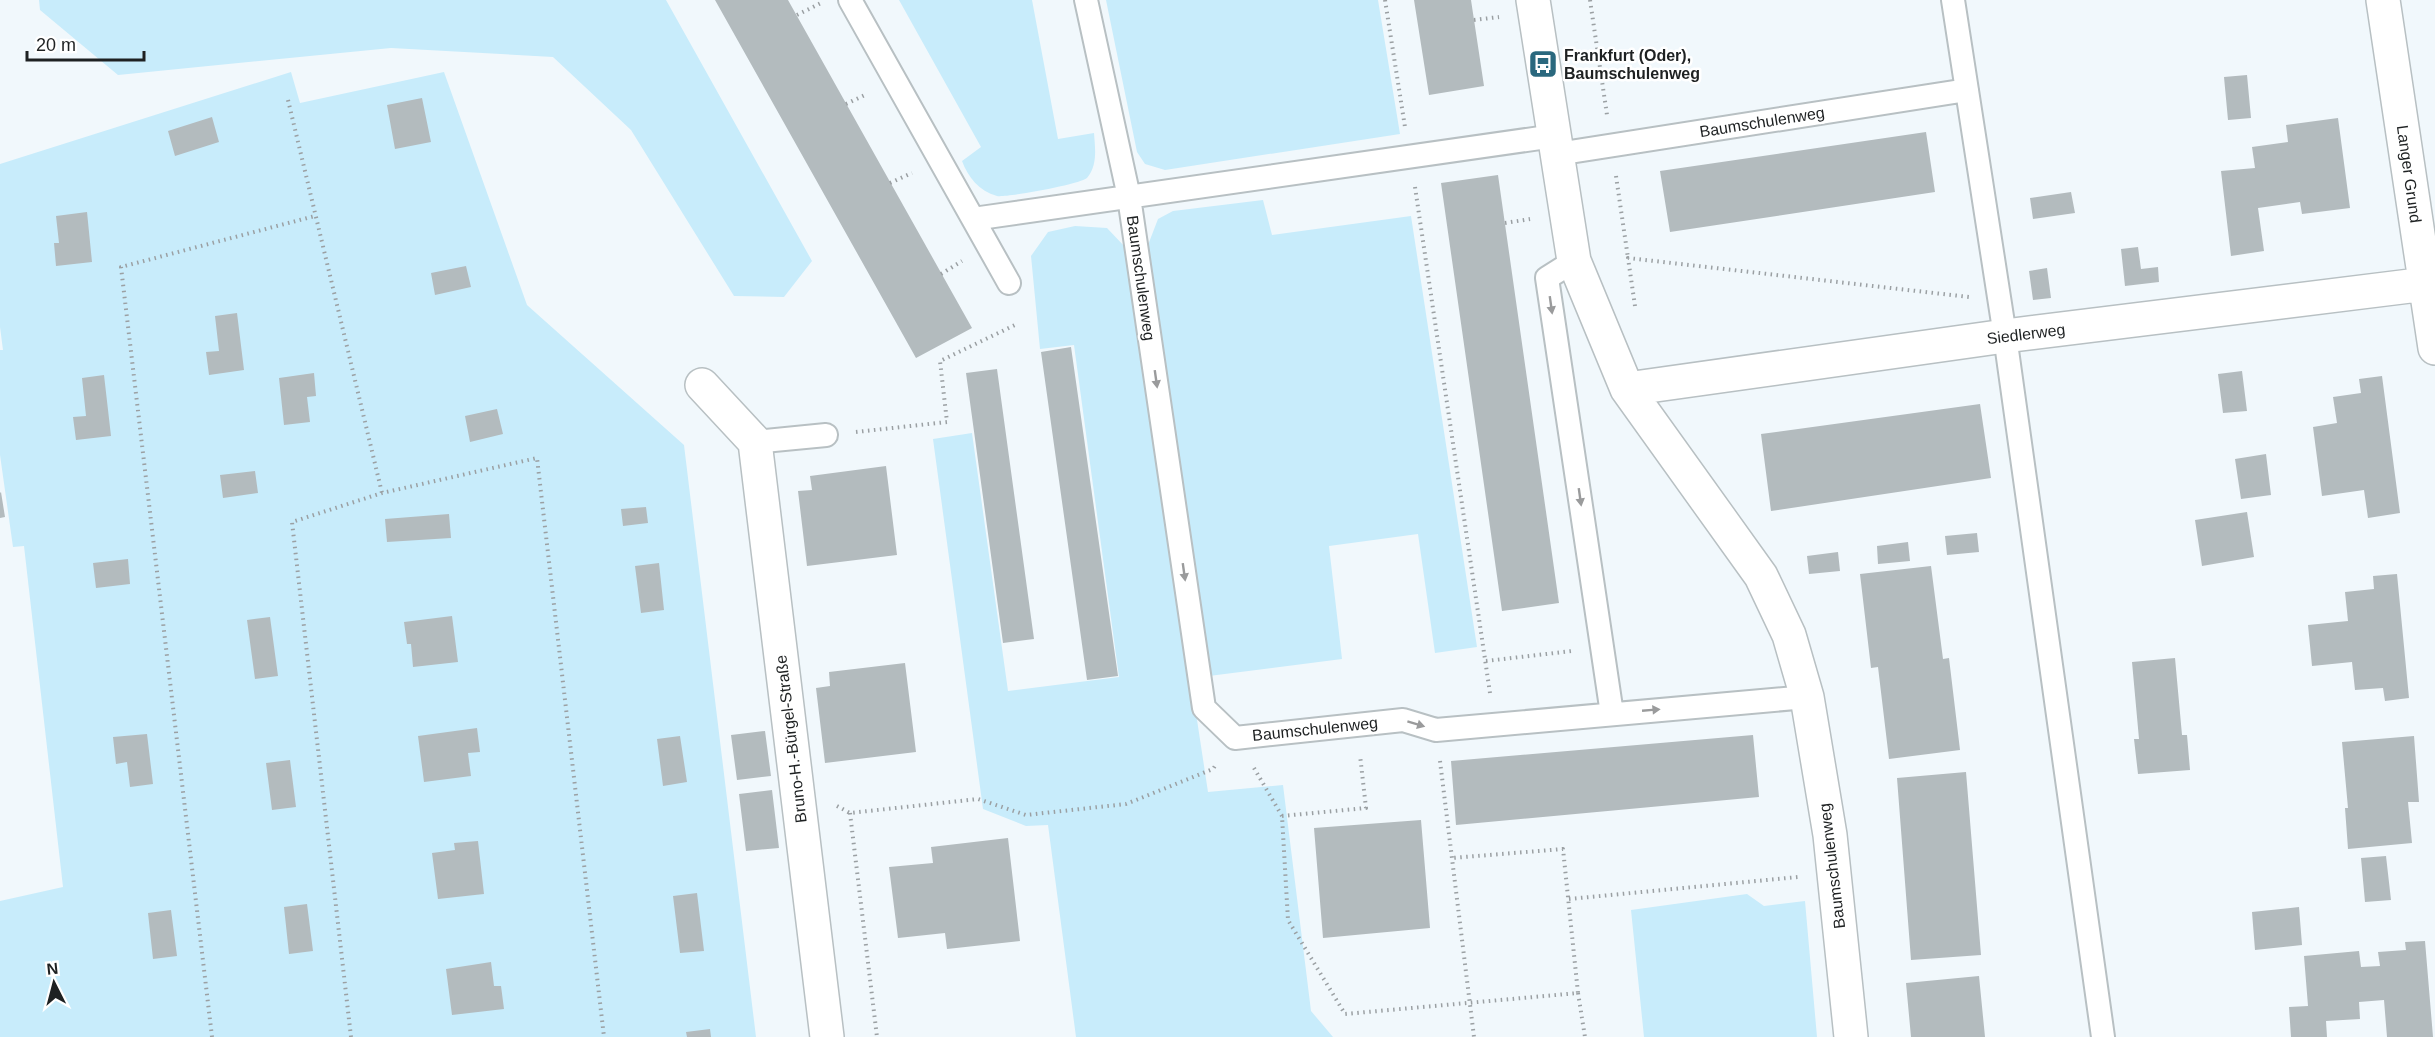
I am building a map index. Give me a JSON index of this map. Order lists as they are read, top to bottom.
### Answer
{
  "streets": {
    "street": [
      "Baumschulenweg",
      "Langer Grund",
      "Siedlerweg",
      "Bruno-H.-Bürgel-Straße"
    ]
  },
  "crossings": [
    ["Baumschulenweg", "Siedlerweg"],
    ["Langer Grund", "Siedlerweg"]
  ],
  "places": {
    "bus stop": ["Frankfurt (Oder), Baumschulenweg"]
  },
  "scale_bar": "20 m",
  "north": "top"
}
